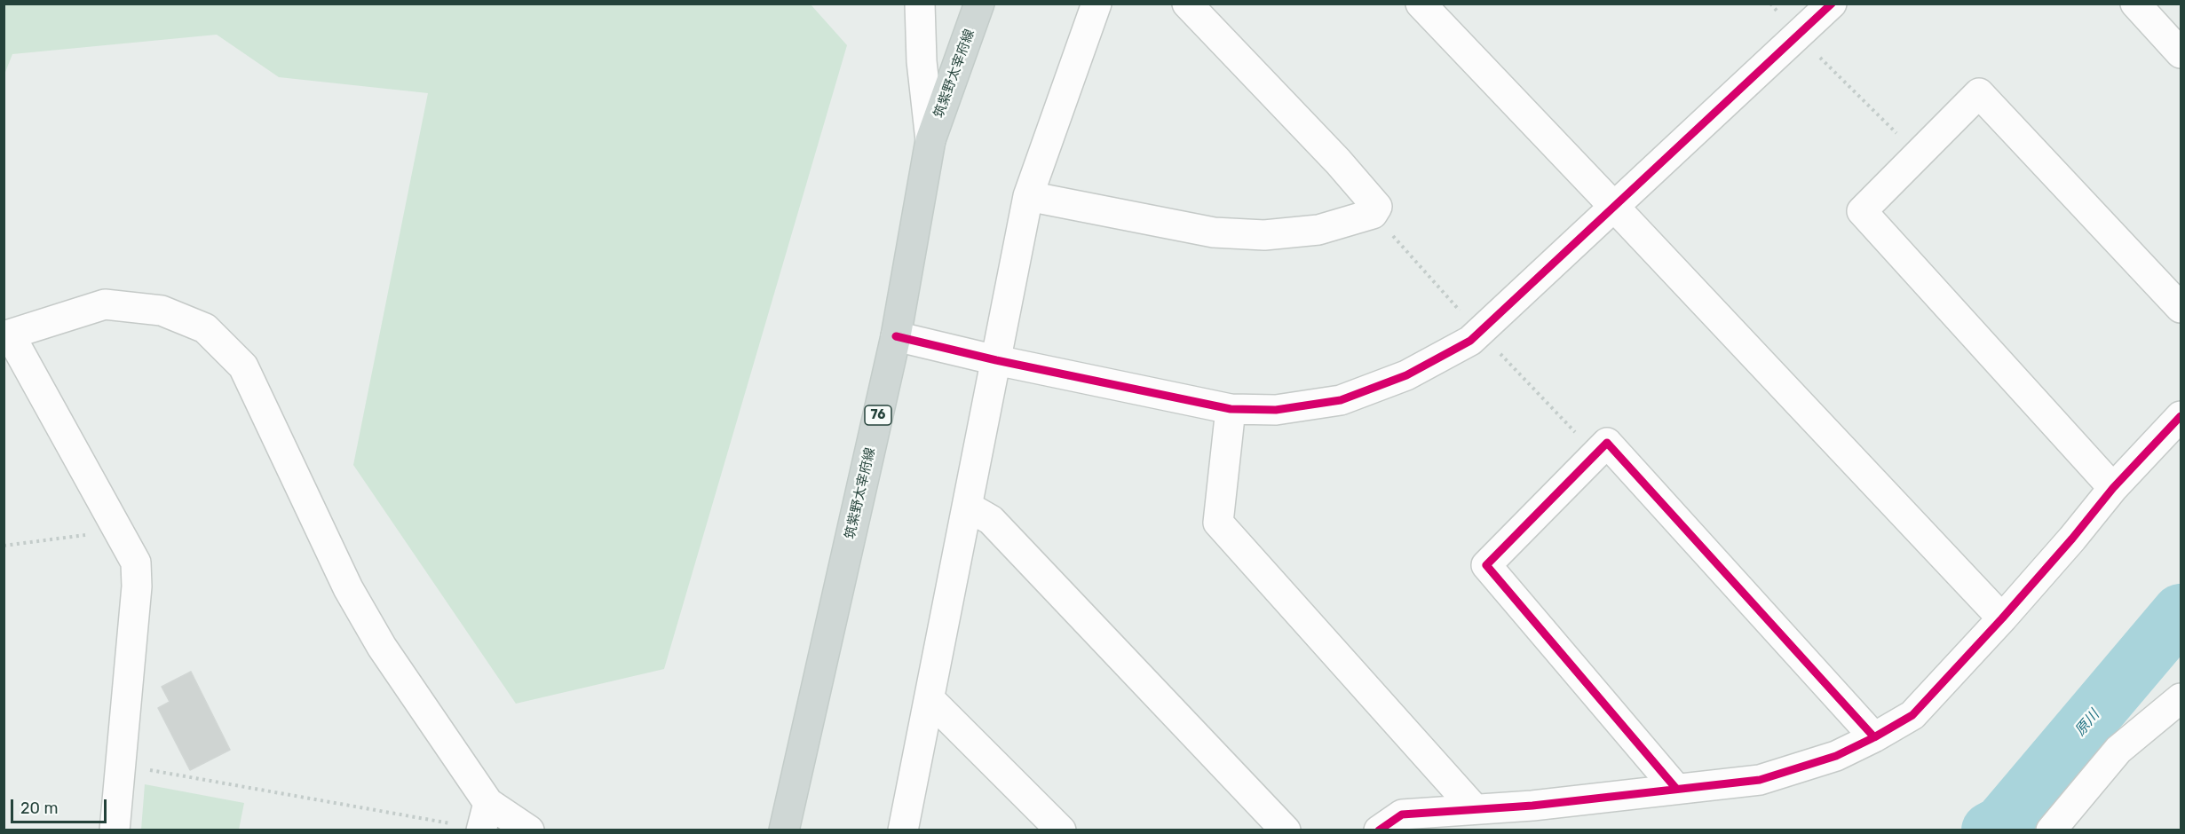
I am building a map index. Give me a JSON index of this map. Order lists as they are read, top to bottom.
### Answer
{
  "streets": {
    "main road": ["筑紫野太宰府線", "76"]
  },
  "water": ["原川"],
  "scale_bar": "20 m"
}
